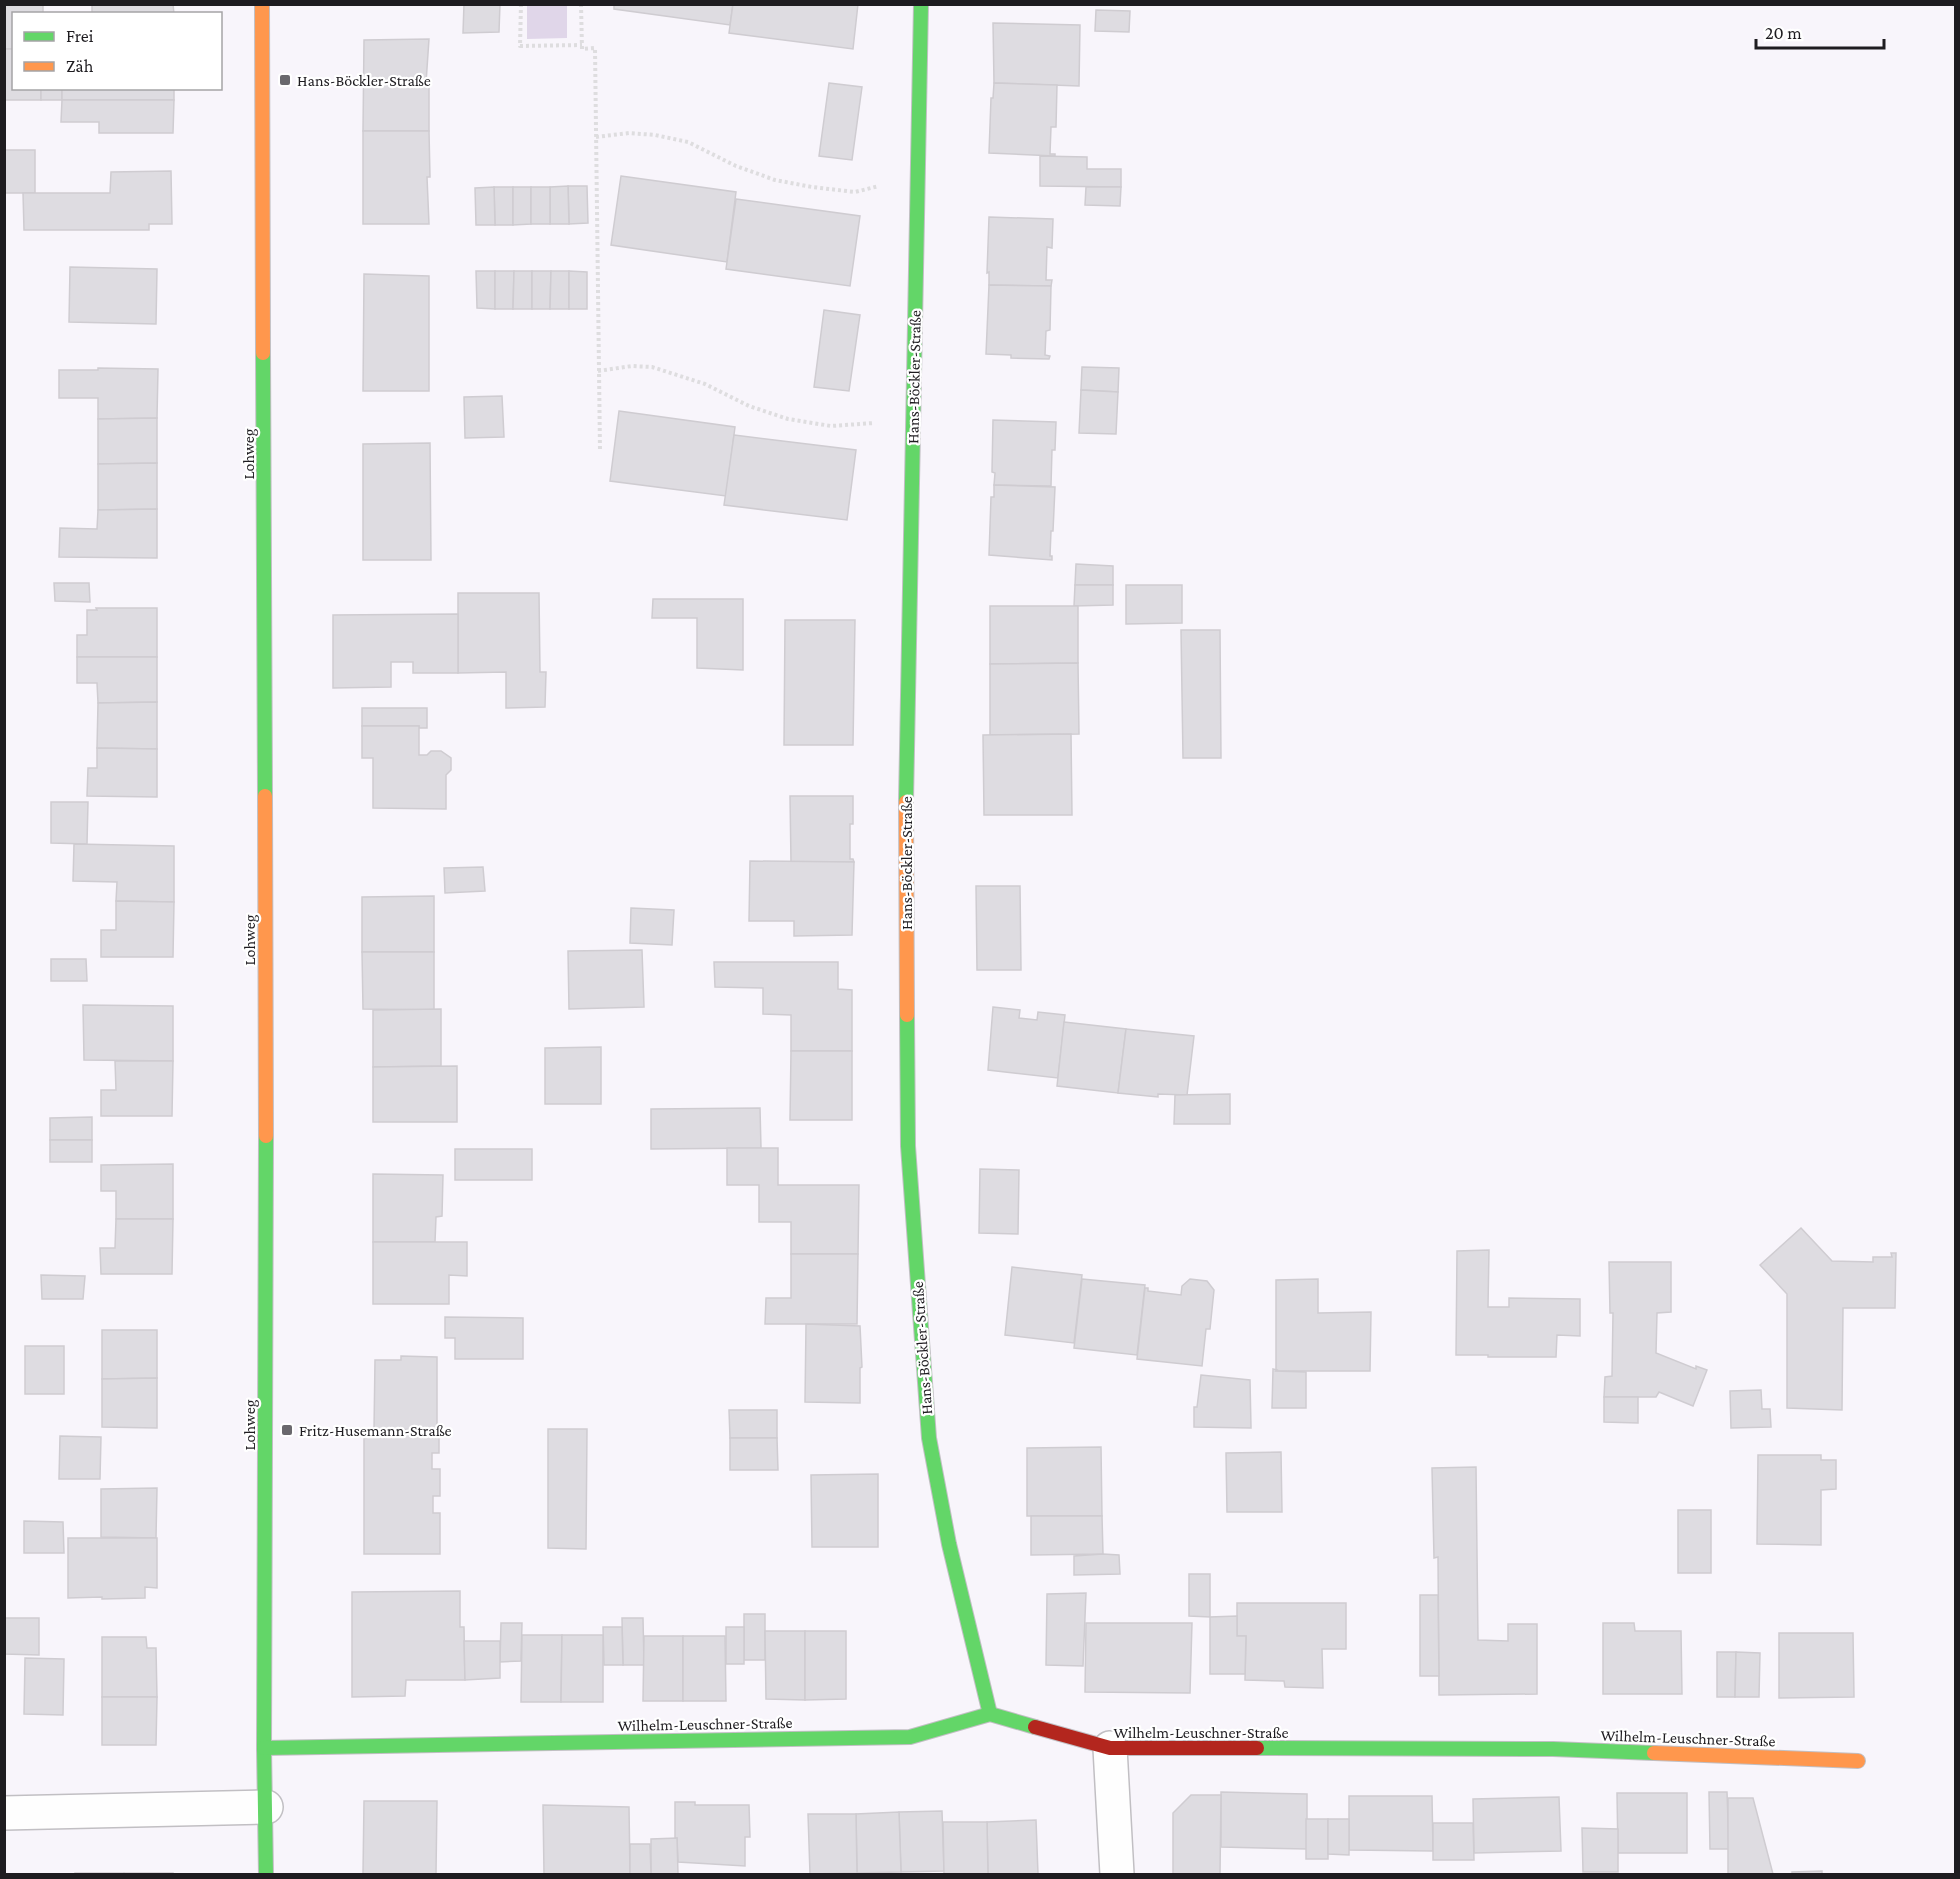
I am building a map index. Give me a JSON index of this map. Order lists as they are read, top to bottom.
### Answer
{
  "streets": {
    "street": ["Hans-Böckler-Straße", "Lohweg", "Wilhelm-Leuschner-Straße"]
  },
  "crossings": [
    ["Hans-Böckler-Straße", "Wilhelm-Leuschner-Straße"],
    ["Lohweg", "Wilhelm-Leuschner-Straße"]
  ],
  "places": {
    "transit": ["Hans-Böckler-Straße", "Fritz-Husemann-Straße"]
  },
  "legend": ["Frei", "Zäh"],
  "scale_bar": "20 m"
}
